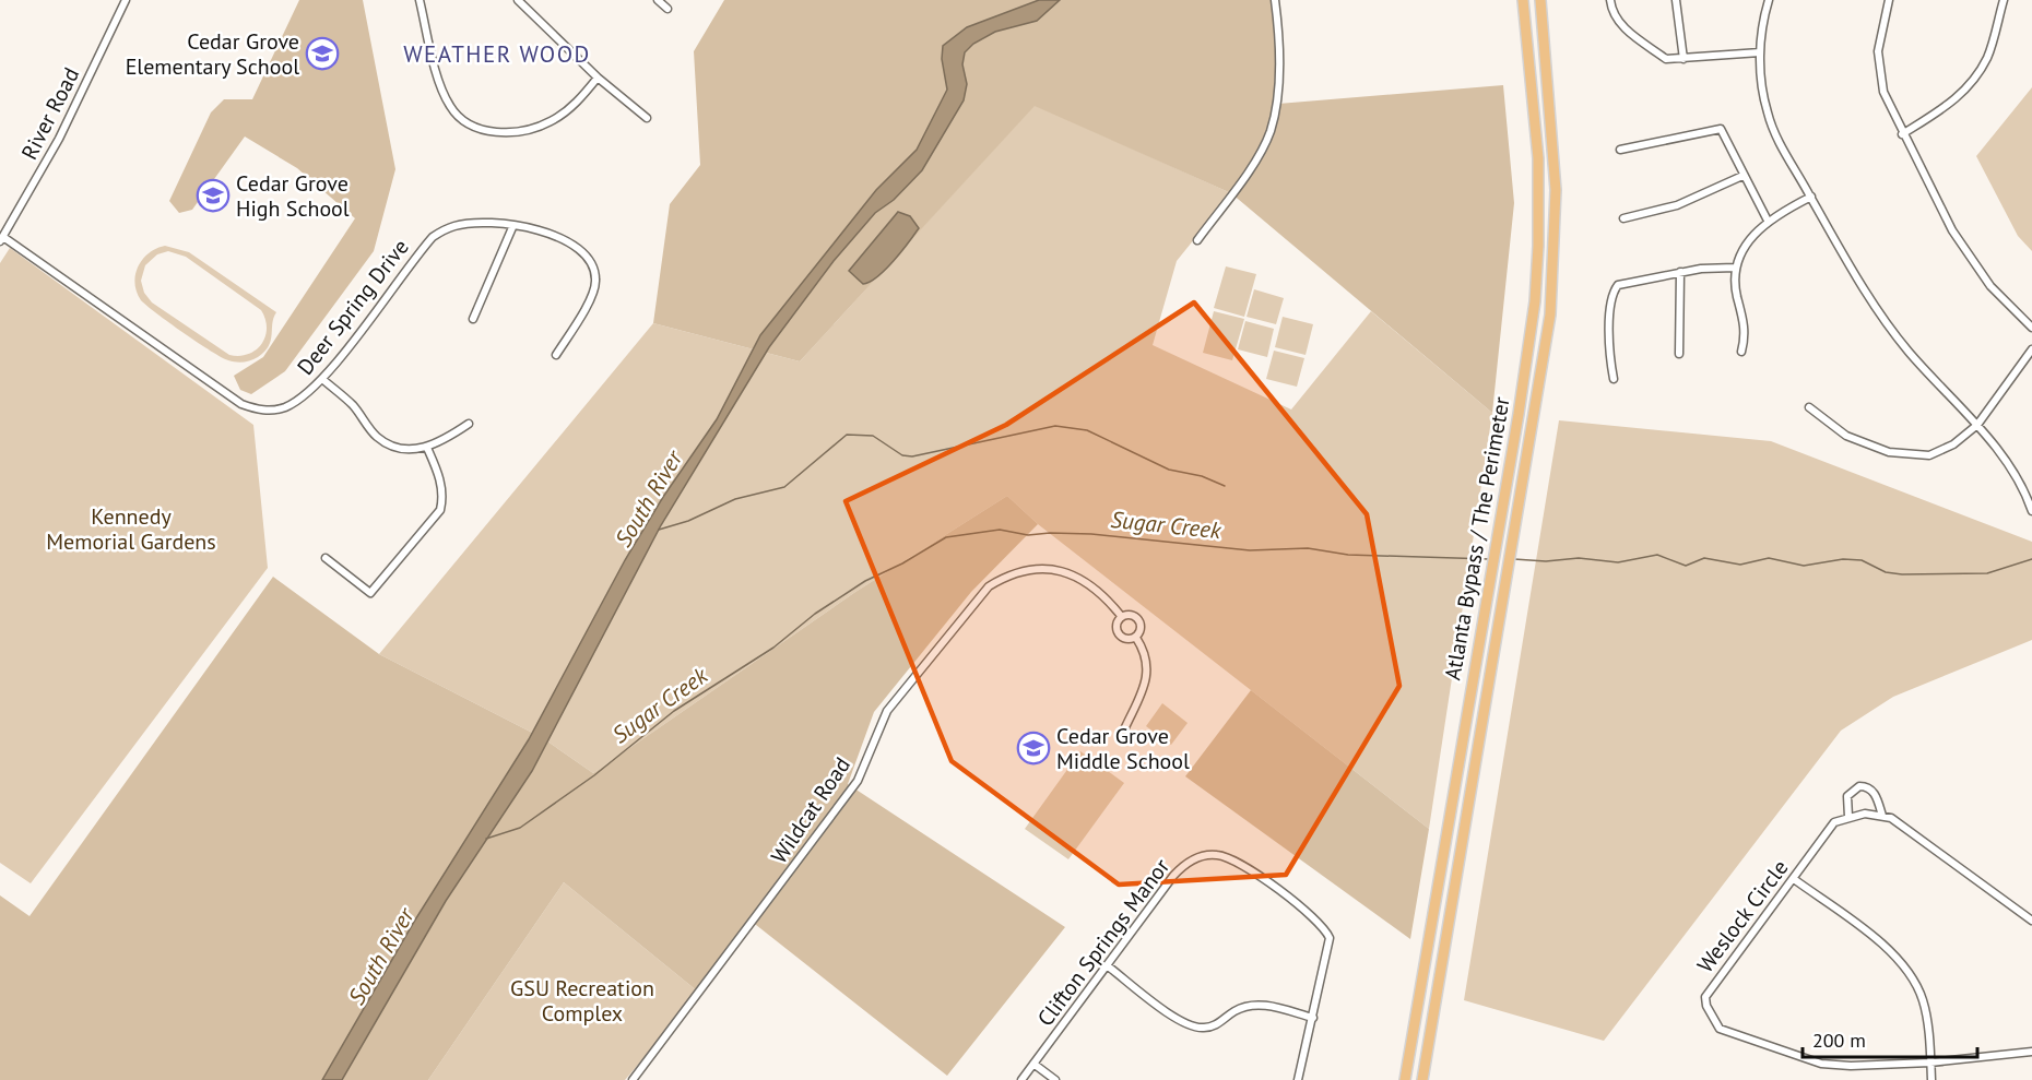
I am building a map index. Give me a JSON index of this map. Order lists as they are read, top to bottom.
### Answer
{
  "streets": {
    "highway": ["Atlanta Bypass / The Perimeter"],
    "street": [
      "River Road",
      "Deer Spring Drive",
      "Wildcat Road",
      "Weslock Circle",
      "Clifton Springs Manor"
    ]
  },
  "crossings": [
    ["River Road", "Deer Spring Drive"]
  ],
  "districts": ["WEATHER WOOD"],
  "water": ["South River", "Sugar Creek"],
  "parks": ["Kennedy Memorial Gardens", "GSU Recreation Complex"],
  "places": {
    "school or university": ["Cedar Grove Elementary School", "Cedar Grove High School", "Cedar Grove Middle School"]
  },
  "scale_bar": "200 m"
}
